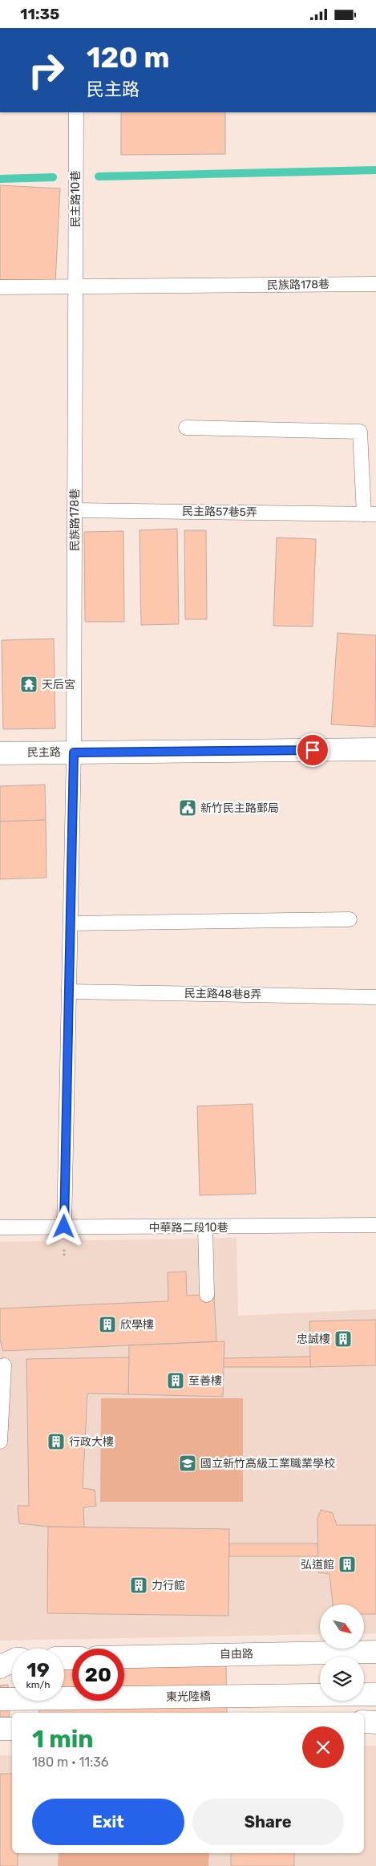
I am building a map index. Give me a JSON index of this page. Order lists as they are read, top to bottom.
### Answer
{
  "streets": {
    "street": ["民主路", "自由路", "東光陸橋"],
    "lane": [
      "民主路10巷",
      "民族路178巷",
      "民主路57巷5弄",
      "民主路48巷8弄",
      "中華路二段10巷"
    ]
  },
  "crossings": [
    ["民主路10巷", "民族路178巷"],
    ["民族路178巷", "民主路57巷5弄"],
    ["民族路178巷", "民主路"],
    ["民族路178巷", "民主路48巷8弄"],
    ["民族路178巷", "中華路二段10巷"]
  ],
  "places": {
    "temple": ["天后宮"],
    "public building": ["新竹民主路郵局"],
    "building": [
      "欣學樓",
      "忠誠樓",
      "至善樓",
      "行政大樓",
      "弘道館",
      "力行館"
    ],
    "school or university": ["國立新竹高級工業職業學校"]
  },
  "north": "bottom right",
  "page": {
    "status": "11:35",
    "turn": ["120 m", "民主路"],
    "speed": "19 km/h",
    "limit": "20",
    "heading": ["1 min", "180 m · 11:36"],
    "buttons": ["Exit", "Share"]
  }
}
